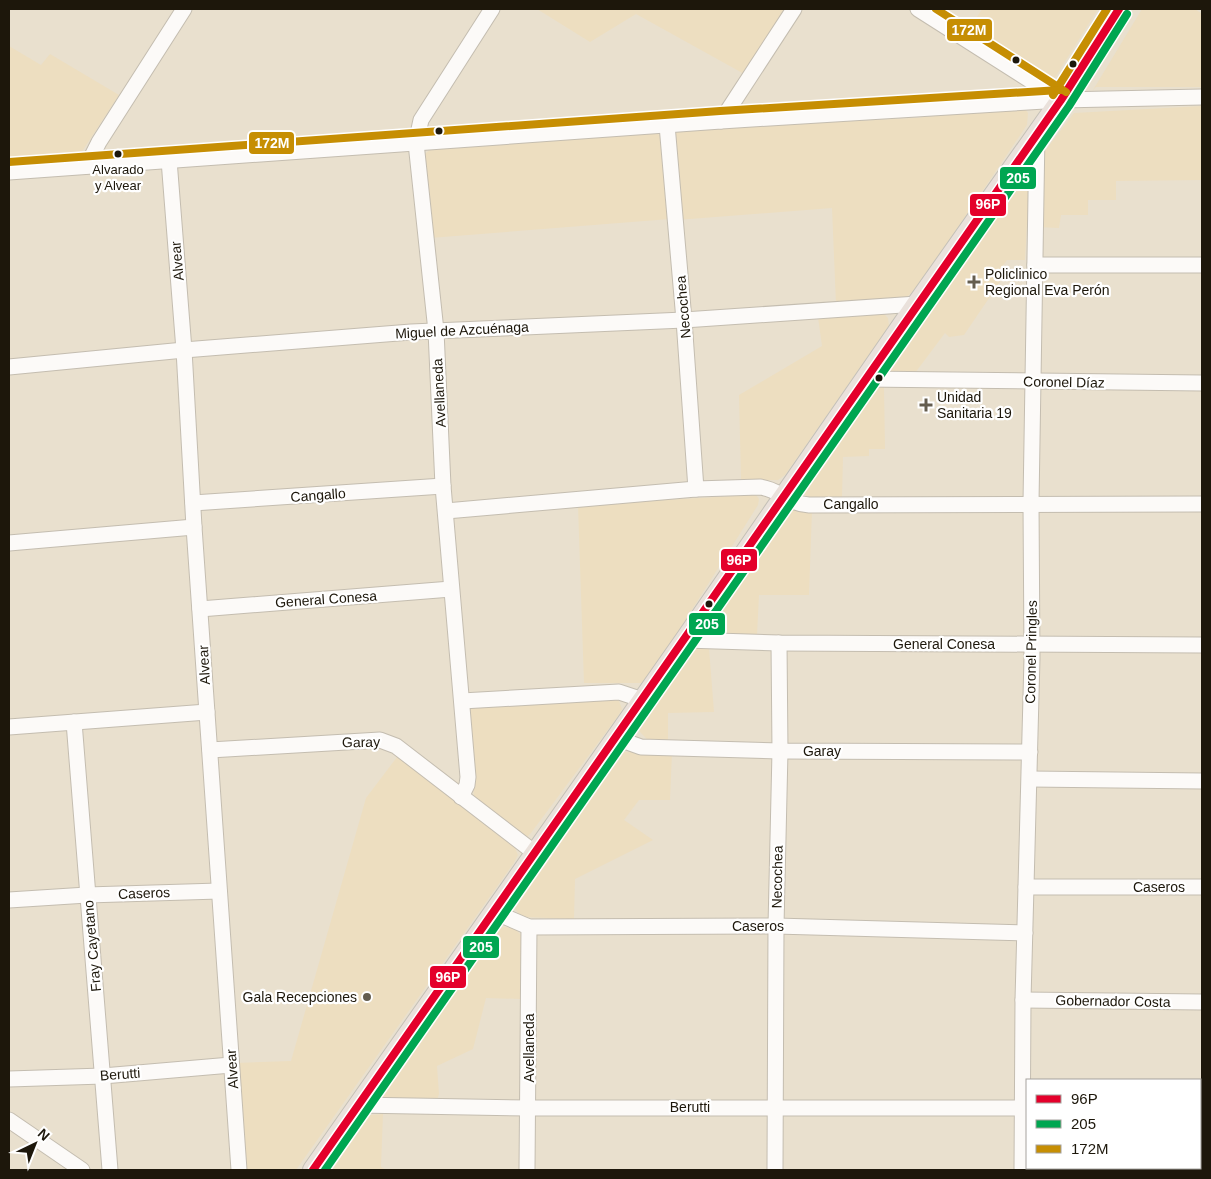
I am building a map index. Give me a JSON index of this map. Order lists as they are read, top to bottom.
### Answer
{
  "streets": {
    "street": [
      "Alvear",
      "Necochea",
      "Miguel de Azcuénaga",
      "Coronel Díaz",
      "Avellaneda",
      "Cangallo",
      "General Conesa",
      "Coronel Pringles",
      "Garay",
      "Caseros",
      "Fray Cayetano",
      "Gobernador Costa",
      "Berutti"
    ]
  },
  "crossings": [
    ["Alvear", "Miguel de Azcuénaga"],
    ["Alvear", "Cangallo"],
    ["Alvear", "General Conesa"],
    ["Alvear", "Garay"],
    ["Alvear", "Caseros"],
    ["Alvear", "Berutti"],
    ["Necochea", "Miguel de Azcuénaga"],
    ["Necochea", "Cangallo"],
    ["Necochea", "General Conesa"],
    ["Necochea", "Garay"],
    ["Necochea", "Caseros"],
    ["Necochea", "Berutti"],
    ["Miguel de Azcuénaga", "Avellaneda"],
    ["Coronel Díaz", "Coronel Pringles"],
    ["Avellaneda", "Cangallo"],
    ["Avellaneda", "General Conesa"],
    ["Avellaneda", "Garay"],
    ["Avellaneda", "Caseros"],
    ["Avellaneda", "Berutti"],
    ["Cangallo", "Coronel Pringles"],
    ["General Conesa", "Coronel Pringles"],
    ["Coronel Pringles", "Garay"],
    ["Coronel Pringles", "Caseros"],
    ["Coronel Pringles", "Gobernador Costa"],
    ["Coronel Pringles", "Berutti"],
    ["Caseros", "Fray Cayetano"],
    ["Fray Cayetano", "Berutti"]
  ],
  "places": {
    "other": ["Alvarado y Alvear", "Gala Recepciones"],
    "health": ["Policlinico Regional Eva Perón", "Unidad Sanitaria 19"]
  },
  "lines": ["transit line 96P", "transit line 172M", "transit line 205"],
  "legend": ["96P", "205", "172M"],
  "north": "top right"
}
